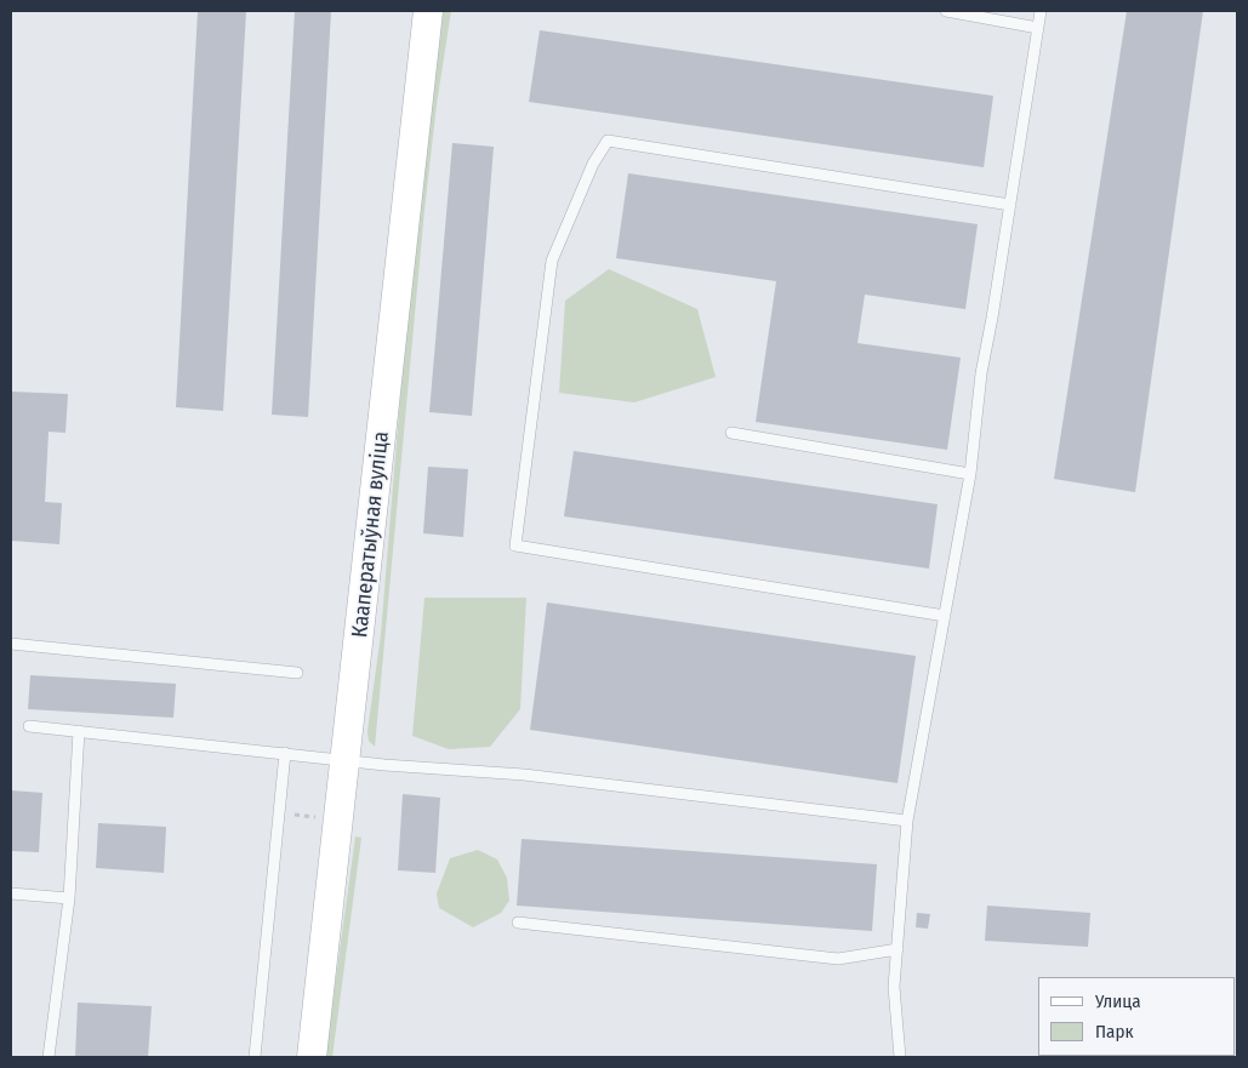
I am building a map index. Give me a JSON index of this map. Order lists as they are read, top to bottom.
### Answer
{
  "streets": {
    "main road": ["Кааператыўная вуліца"]
  },
  "legend": ["Улица", "Парк"]
}
